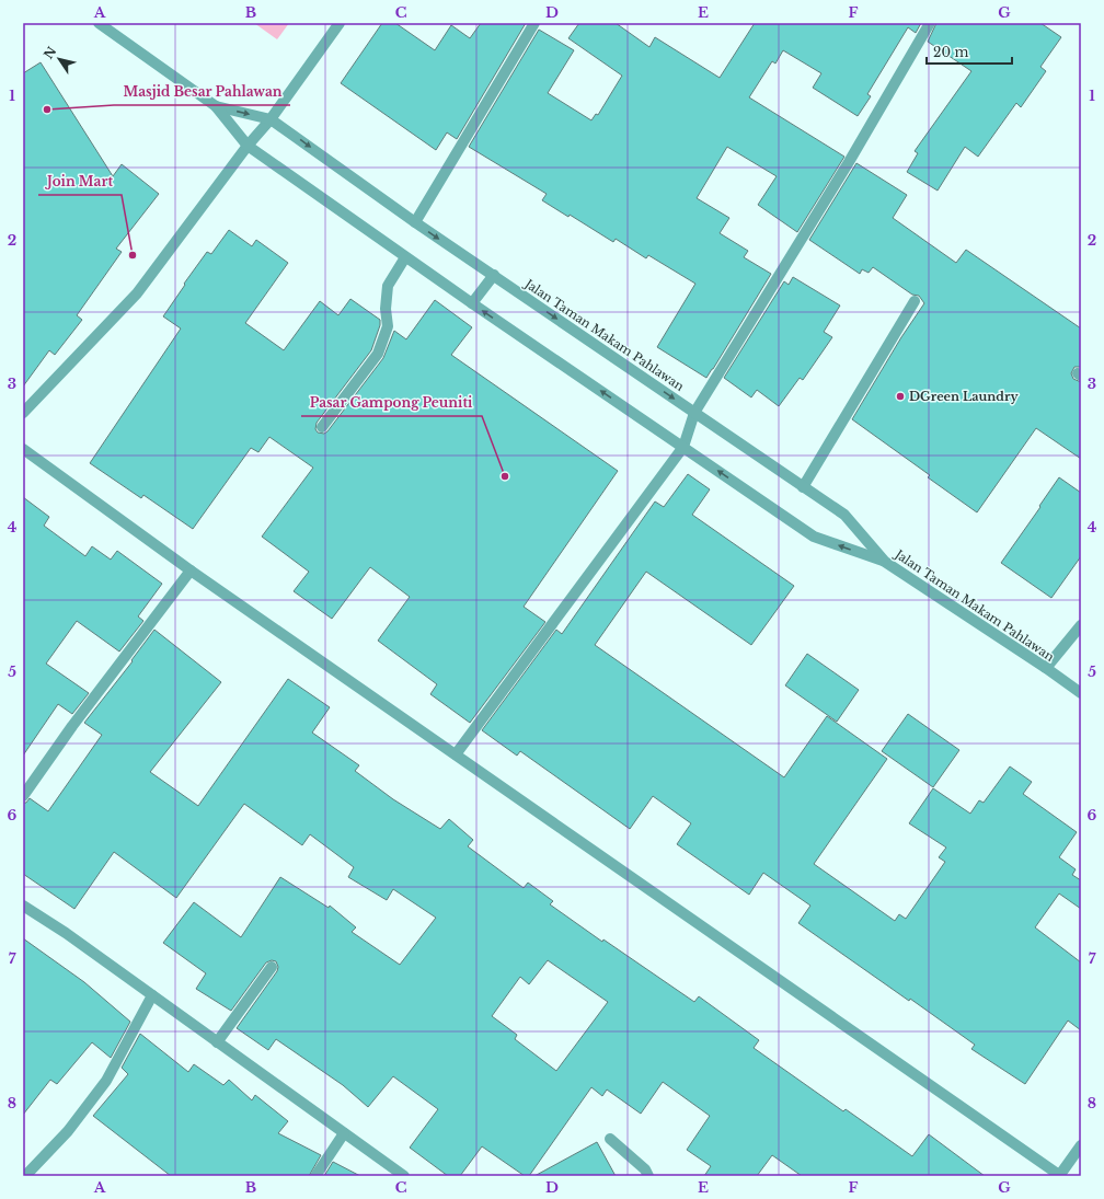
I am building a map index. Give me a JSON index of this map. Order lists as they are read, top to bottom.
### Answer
{
  "streets": {
    "street": ["Jalan Taman Makam Pahlawan"]
  },
  "places": [
    "Masjid Besar Pahlawan",
    "Join Mart",
    "DGreen Laundry",
    "Pasar Gampong Peuniti"
  ],
  "scale_bar": "20 m",
  "north": "top left",
  "grid": {
    "columns": [
      "A",
      "B",
      "C",
      "D",
      "E",
      "F",
      "G"
    ],
    "rows": [
      "1",
      "2",
      "3",
      "4",
      "5",
      "6",
      "7",
      "8"
    ]
  }
}
